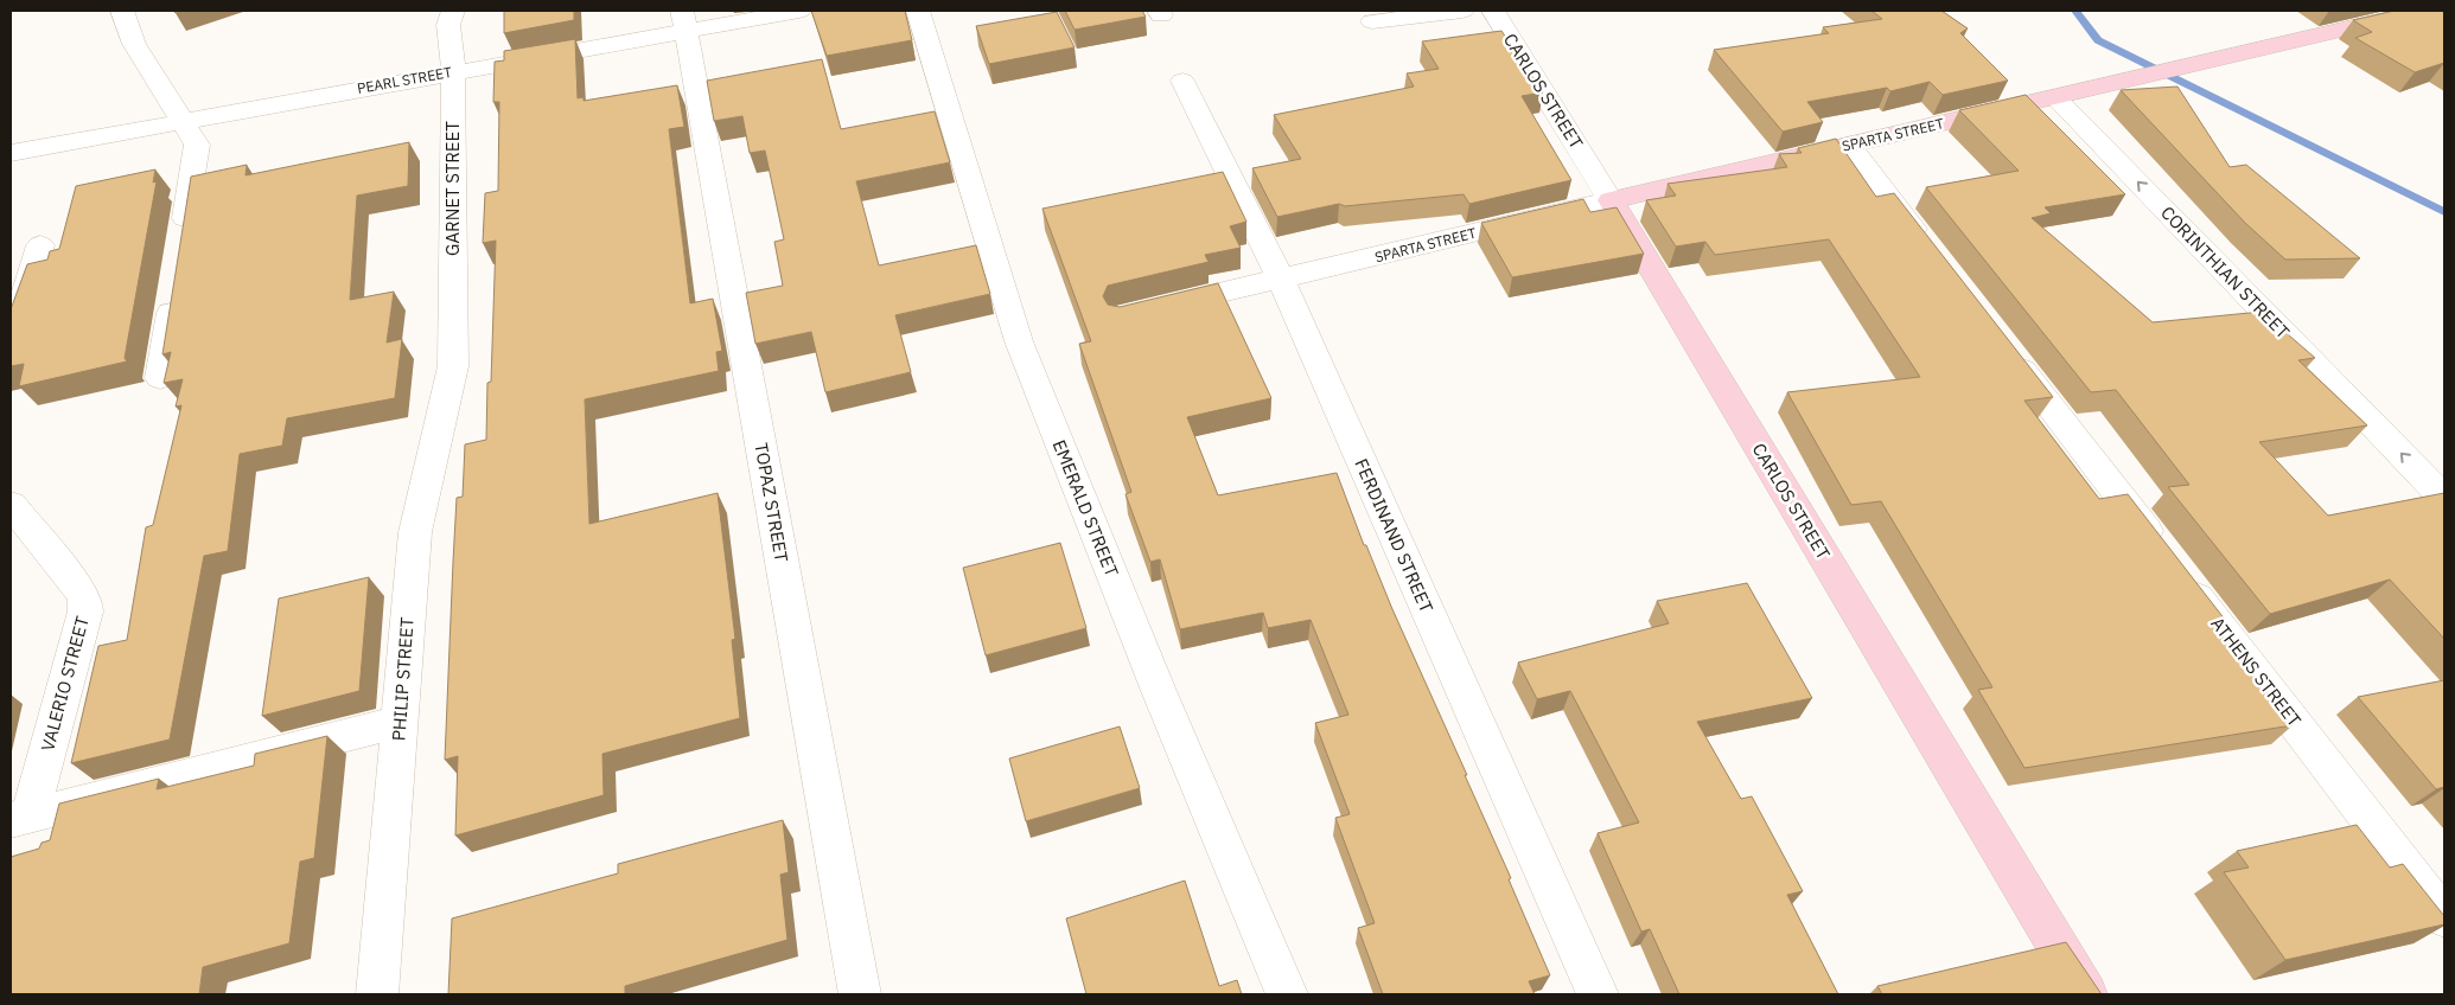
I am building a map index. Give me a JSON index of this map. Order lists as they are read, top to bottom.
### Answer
{
  "streets": {
    "street": [
      "PEARL STREET",
      "CARLOS STREET",
      "SPARTA STREET",
      "GARNET STREET",
      "CORINTHIAN STREET",
      "TOPAZ STREET",
      "EMERALD STREET",
      "FERDINAND STREET",
      "ATHENS STREET",
      "PHILIP STREET",
      "VALERIO STREET"
    ]
  },
  "crossings": [
    ["PEARL STREET", "GARNET STREET"],
    ["PEARL STREET", "TOPAZ STREET"],
    ["CARLOS STREET", "SPARTA STREET"],
    ["SPARTA STREET", "CORINTHIAN STREET"],
    ["SPARTA STREET", "FERDINAND STREET"],
    ["GARNET STREET", "PHILIP STREET"]
  ],
  "one_way": ["CORINTHIAN STREET"]
}
